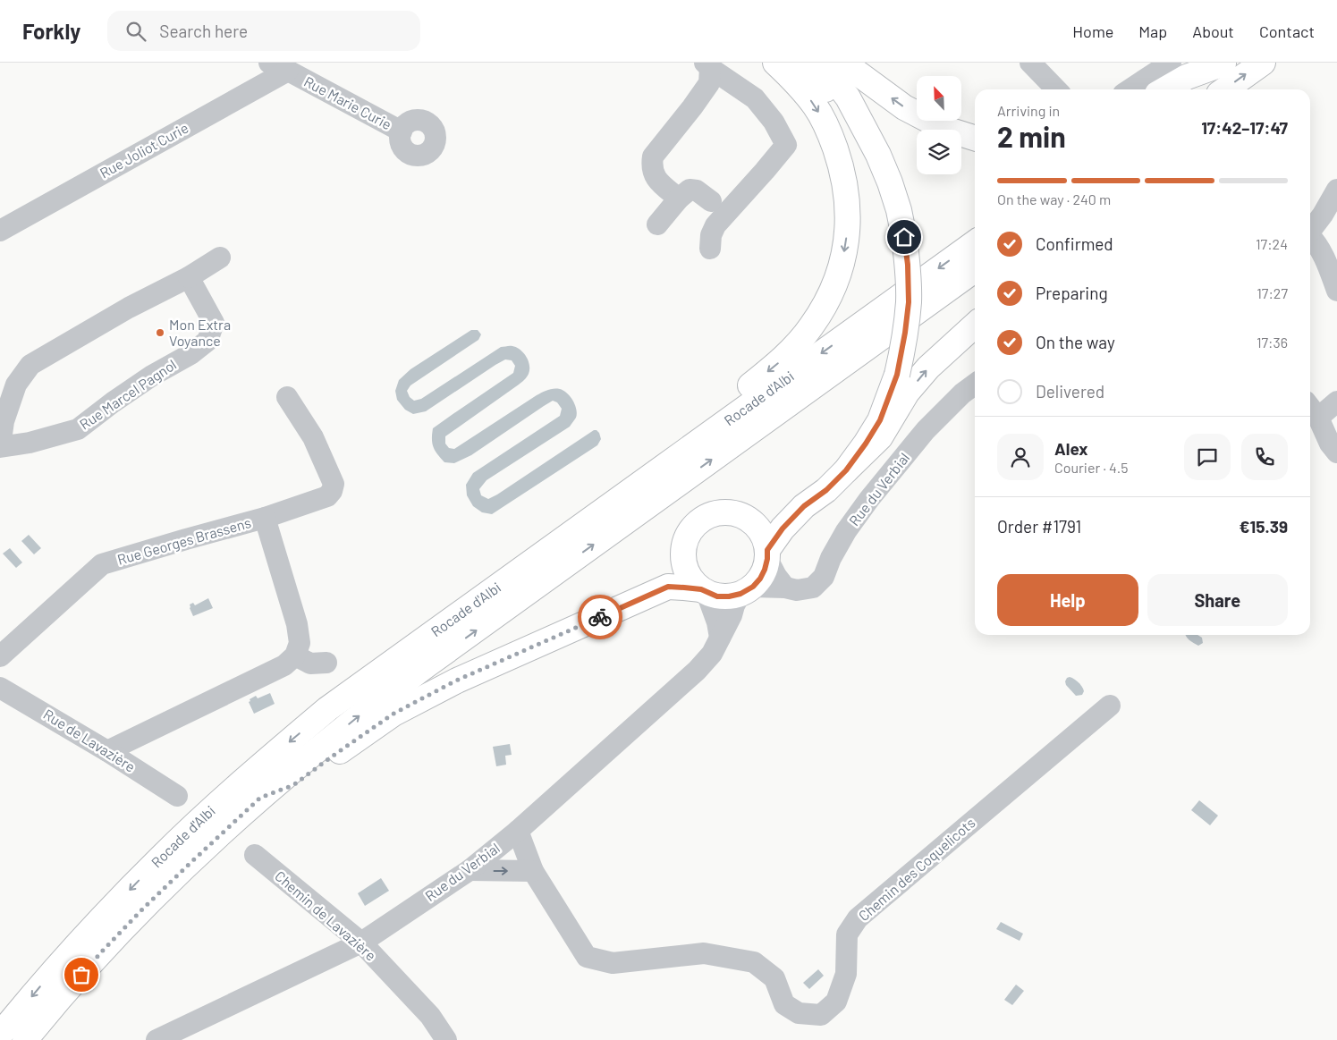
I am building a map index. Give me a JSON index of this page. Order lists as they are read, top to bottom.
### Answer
{
  "streets": {
    "main road": ["Rocade d'Albi"],
    "street": [
      "Rue Marie Curie",
      "Rue Joliot Curie",
      "Rue Marcel Pagnol",
      "Rue du Verbial",
      "Rue Georges Brassens",
      "Rue de Lavazière",
      "Chemin des Coquelicots",
      "Chemin de Lavazière"
    ]
  },
  "crossings": [
    ["Rue Marie Curie", "Rue Joliot Curie"],
    ["Rue du Verbial", "Chemin des Coquelicots"],
    ["Rue du Verbial", "Chemin de Lavazière"]
  ],
  "places": ["Mon Extra Voyance"],
  "north": "top left",
  "page": {
    "header": "Forkly",
    "search": "Search here",
    "nav": [
      "Home",
      "Map",
      "About",
      "Contact"
    ],
    "heading": ["2 min", "Arriving in", "17:42–17:47"],
    "panel": [
      "Alex",
      "Courier · 4.5",
      "Order #1791",
      "€15.39"
    ],
    "bar": "On the way · 240 m",
    "list": [
      ["Confirmed", "17:24"],
      ["Preparing", "17:27"],
      ["On the way", "17:36"],
      "Delivered"
    ],
    "buttons": ["Help", "Share"]
  }
}
